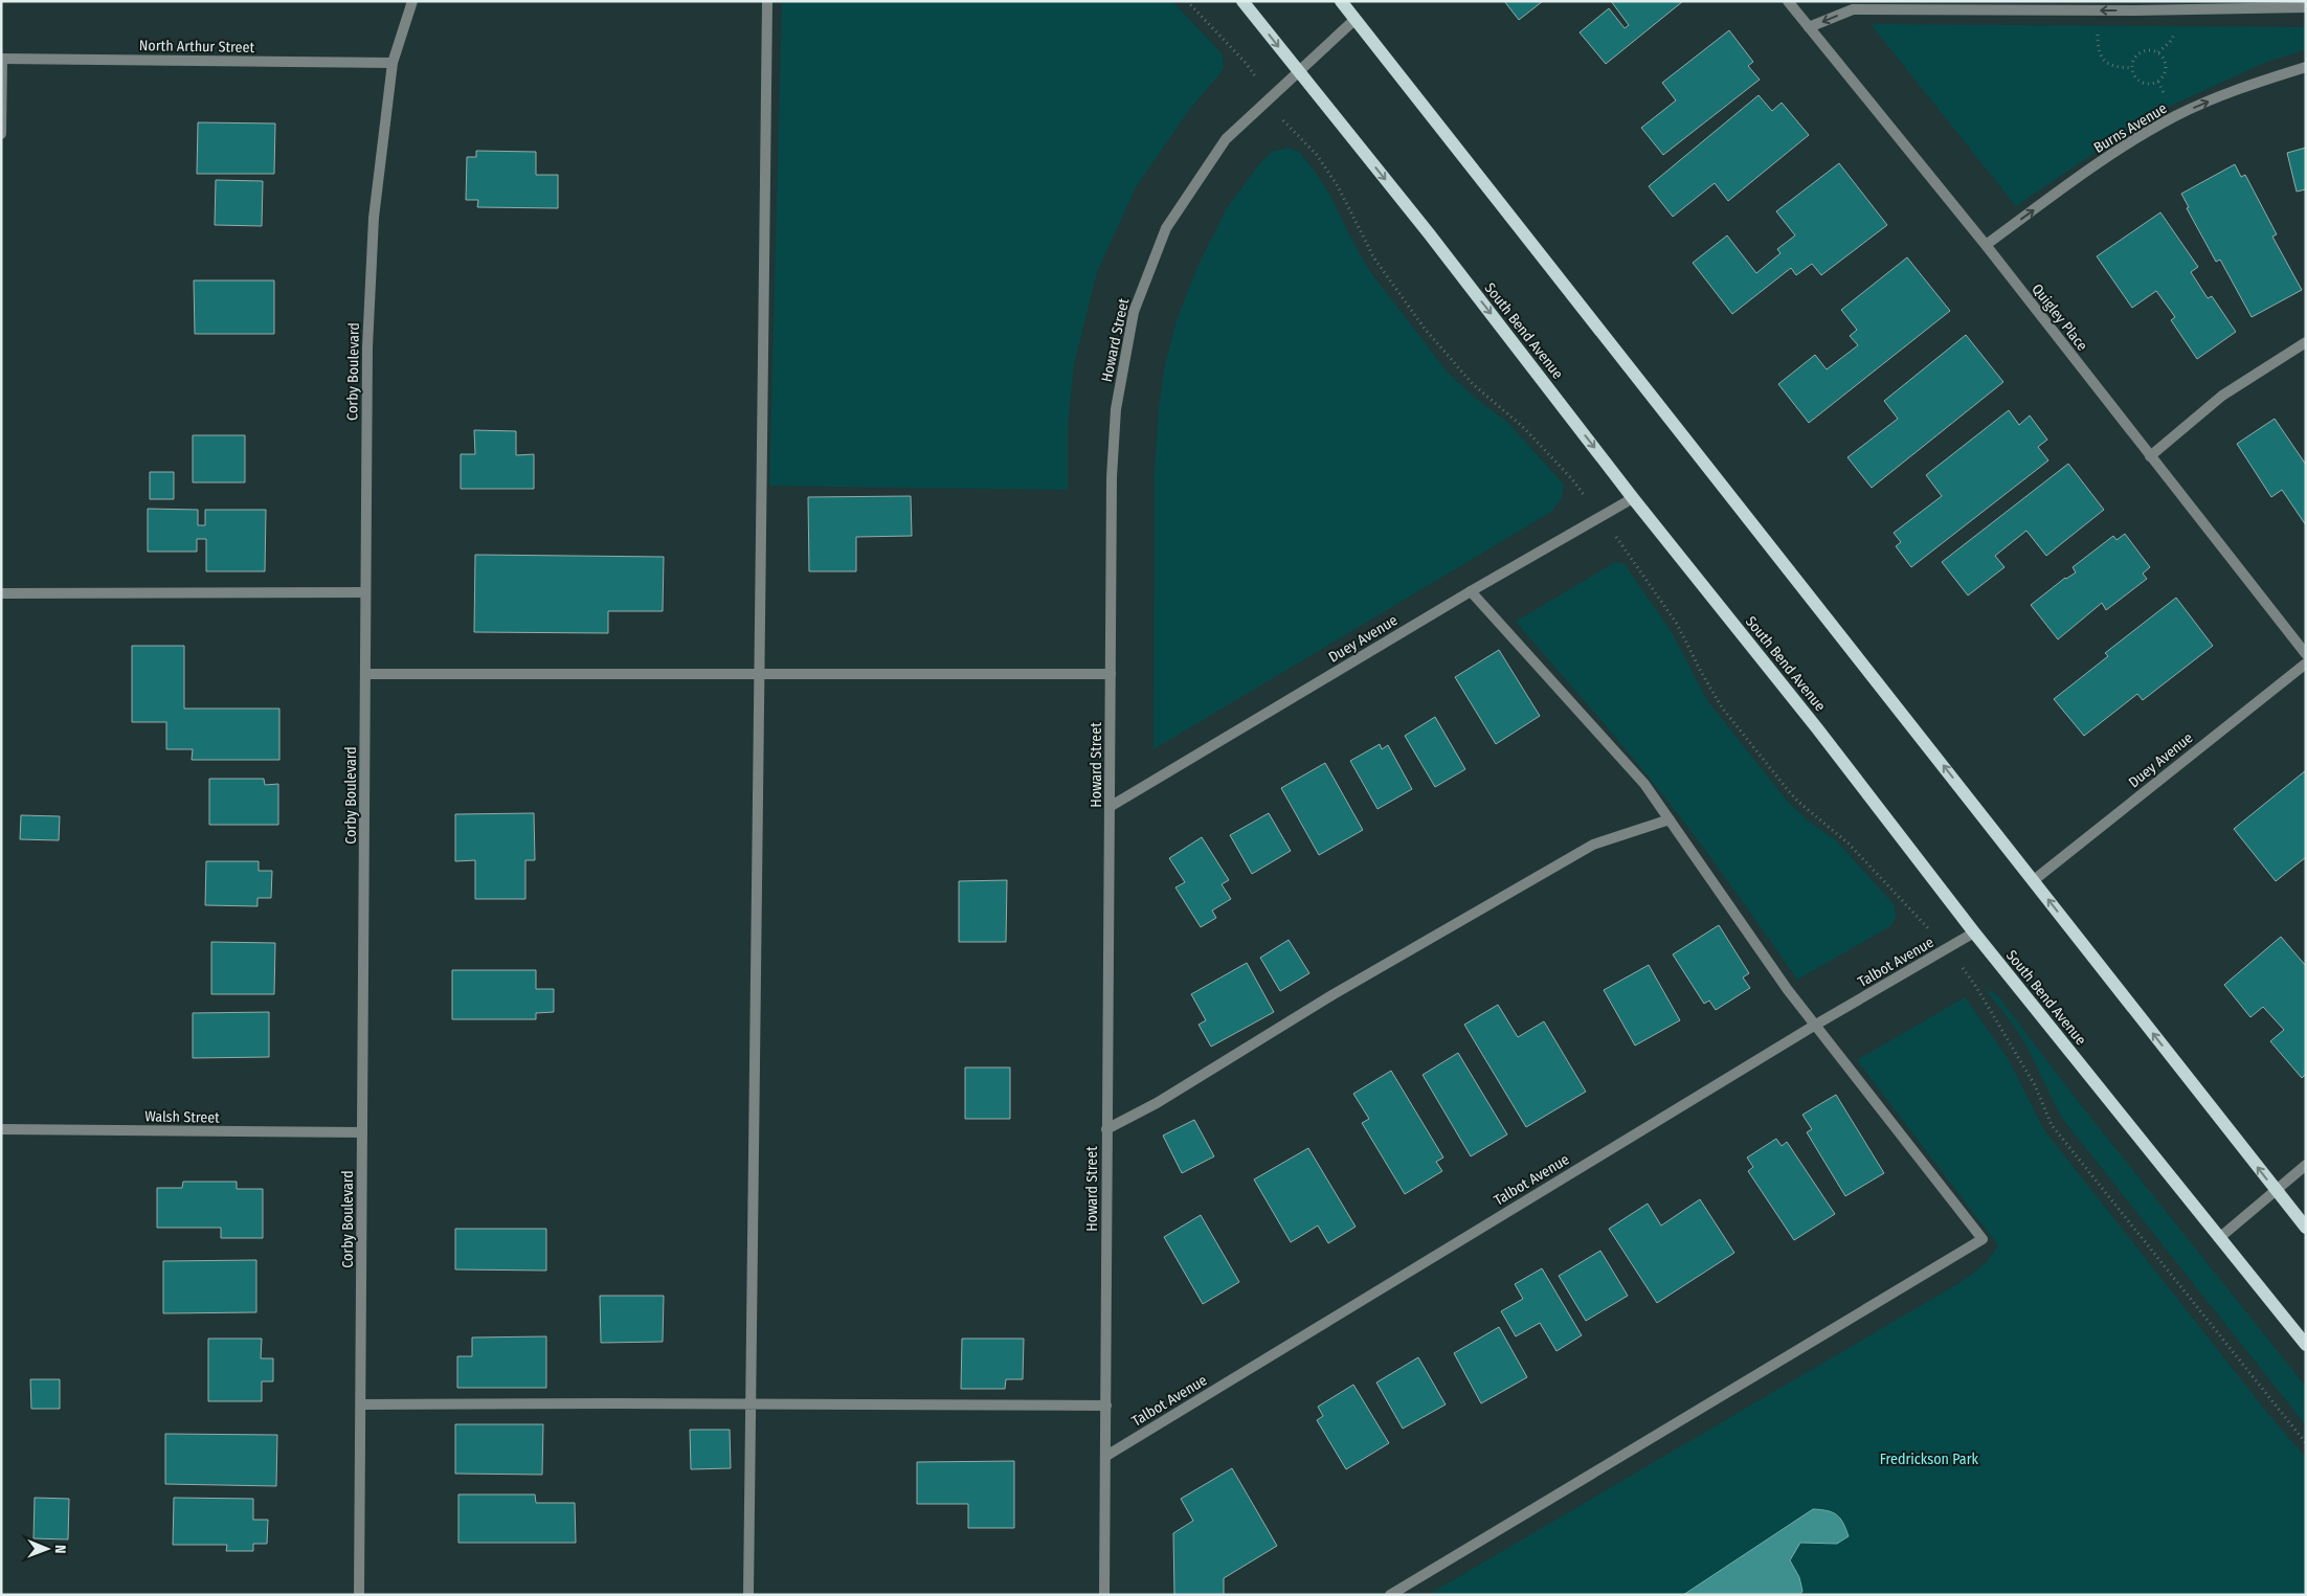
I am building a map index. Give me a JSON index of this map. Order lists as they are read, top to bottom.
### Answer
{
  "streets": {
    "main road": ["South Bend Avenue"],
    "street": [
      "North Arthur Street",
      "Burns Avenue",
      "Quigley Place",
      "Howard Street",
      "Corby Boulevard",
      "Duey Avenue",
      "Talbot Avenue",
      "Walsh Street"
    ]
  },
  "crossings": [
    ["North Arthur Street", "Corby Boulevard"],
    ["Burns Avenue", "Quigley Place"],
    ["South Bend Avenue", "Howard Street"],
    ["South Bend Avenue", "Duey Avenue"],
    ["South Bend Avenue", "Talbot Avenue"],
    ["Howard Street", "Duey Avenue"],
    ["Howard Street", "Talbot Avenue"],
    ["Corby Boulevard", "Walsh Street"]
  ],
  "one_way": ["Burns Avenue"],
  "parks": ["Fredrickson Park"],
  "north": "right"
}
